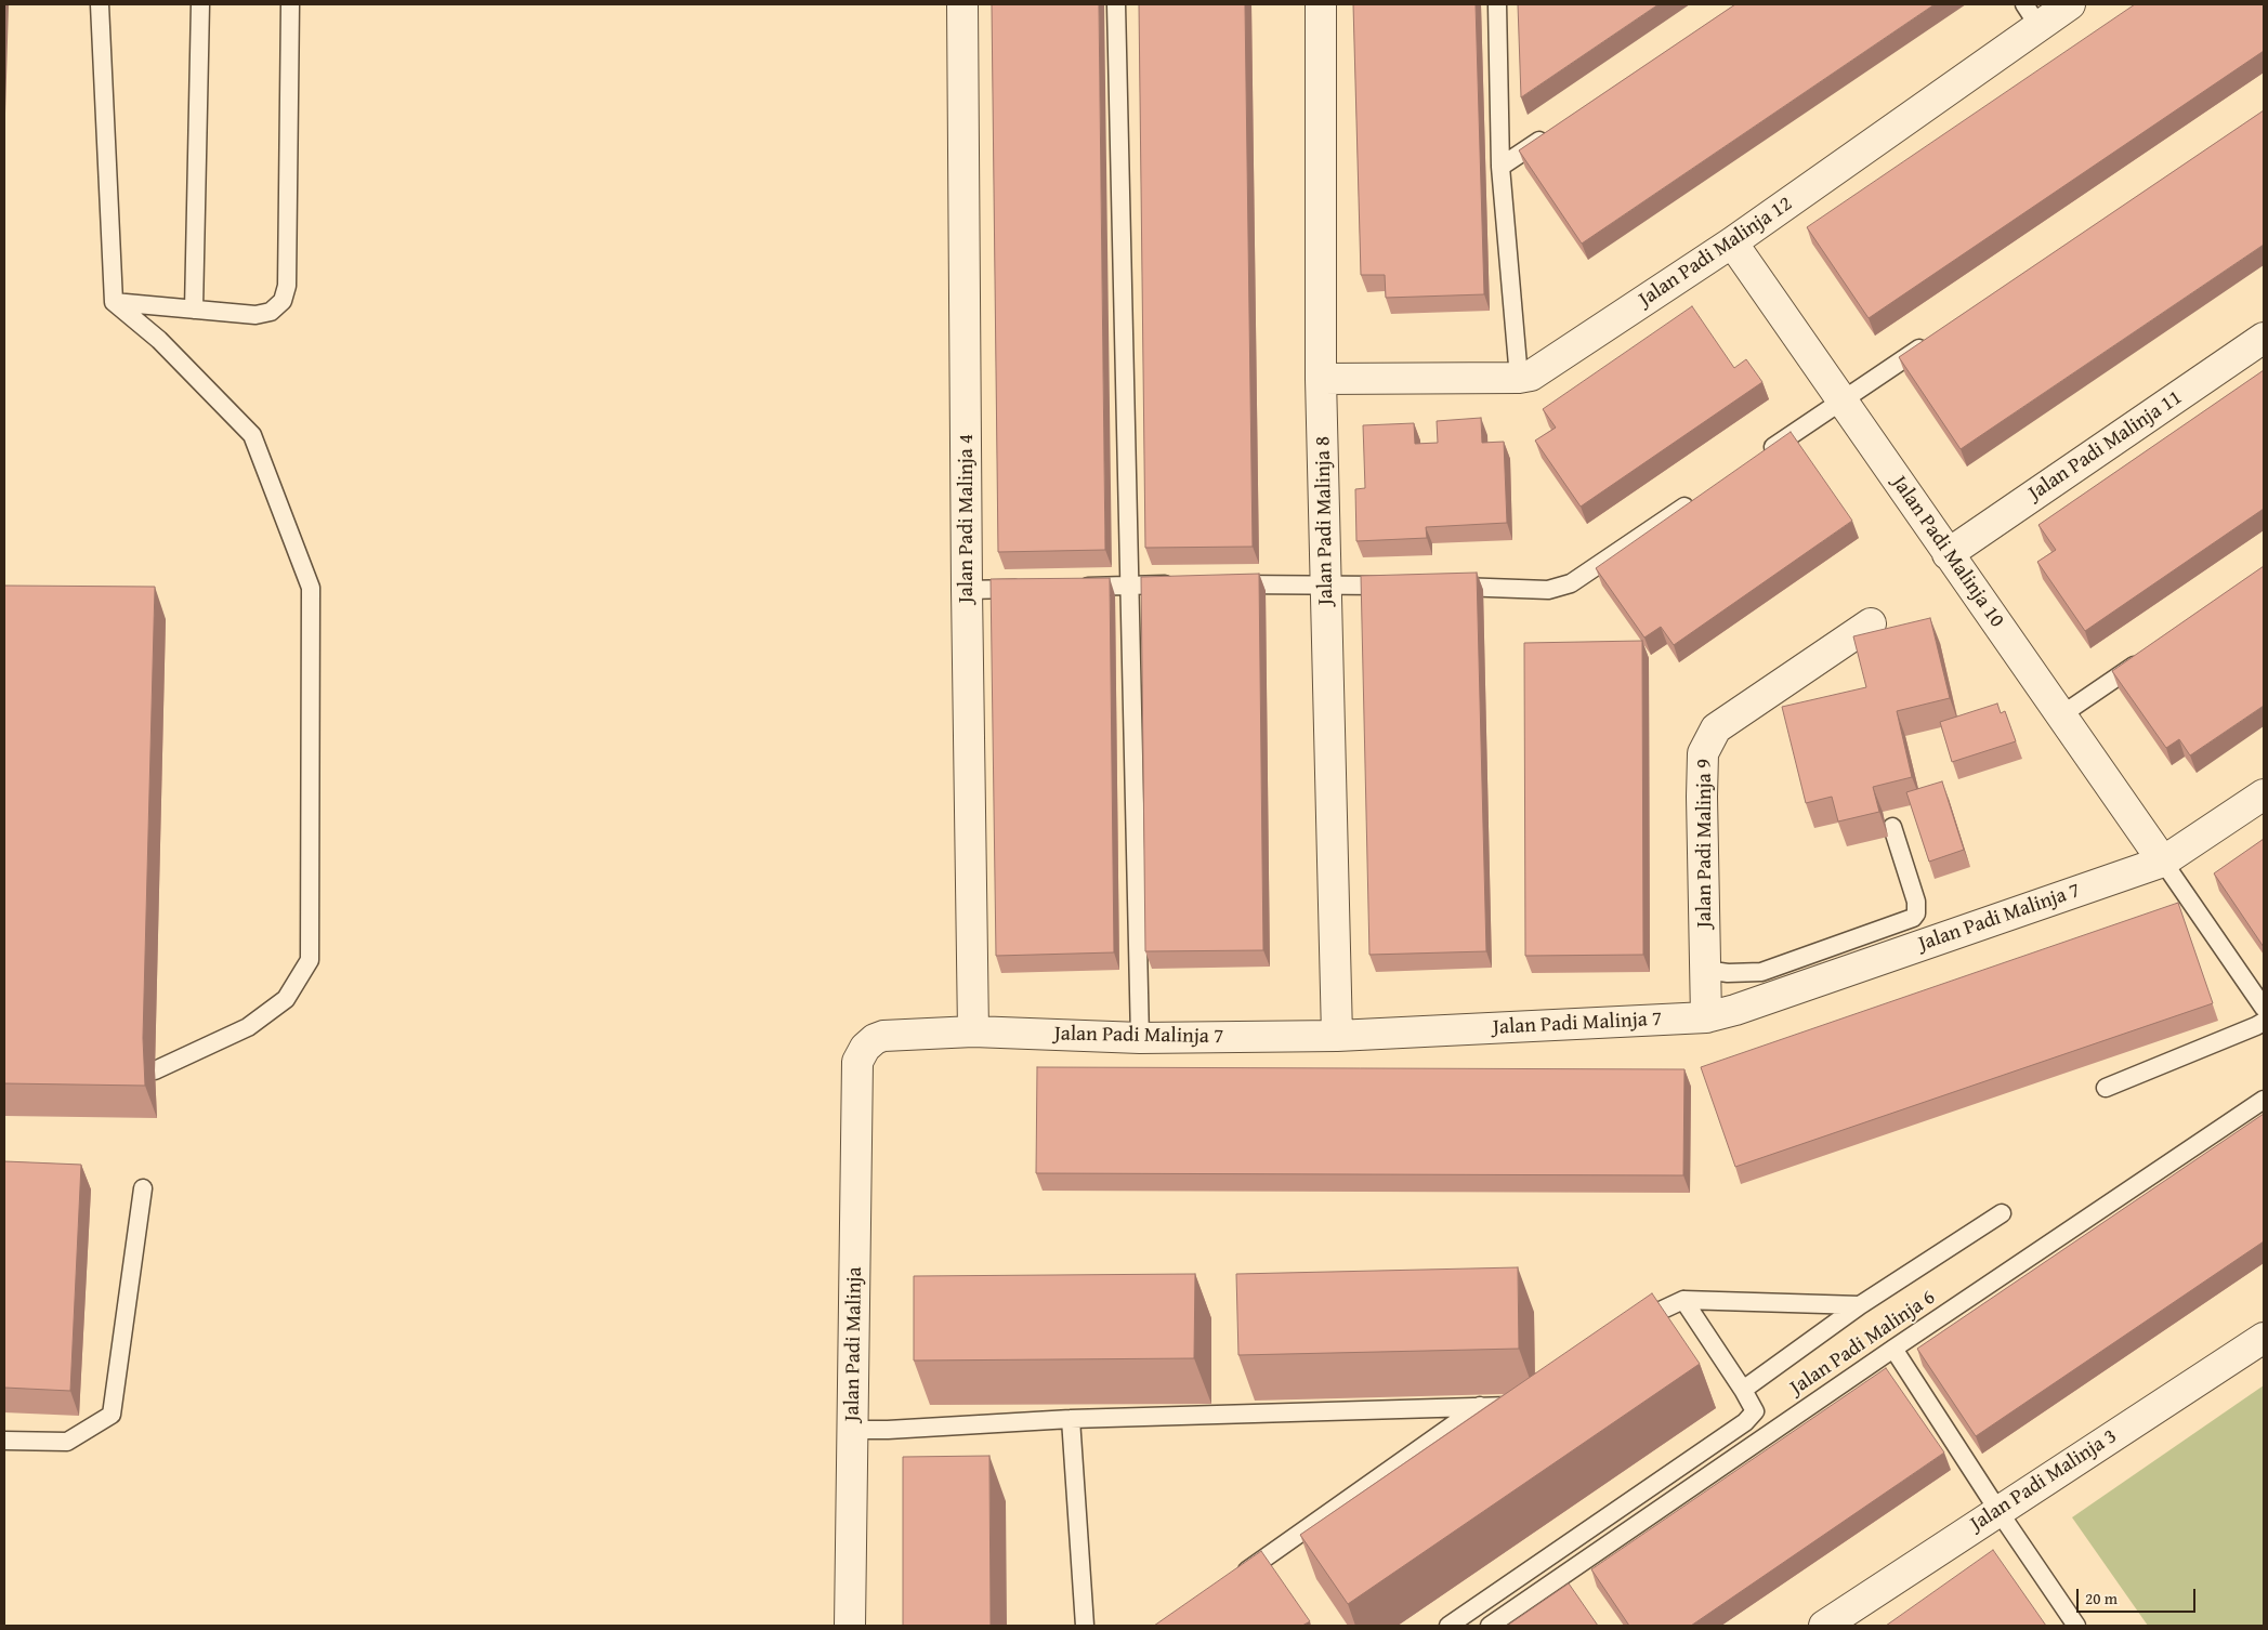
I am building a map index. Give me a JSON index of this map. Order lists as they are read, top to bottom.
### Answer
{
  "streets": {
    "street": [
      "Jalan Padi Malinja 12",
      "Jalan Padi Malinja 11",
      "Jalan Padi Malinja 4",
      "Jalan Padi Malinja 8",
      "Jalan Padi Malinja 10",
      "Jalan Padi Malinja 9",
      "Jalan Padi Malinja 7",
      "Jalan Padi Malinja",
      "Jalan Padi Malinja 3"
    ],
    "lane": ["Jalan Padi Malinja 6"]
  },
  "crossings": [
    ["Jalan Padi Malinja 12", "Jalan Padi Malinja 8"],
    ["Jalan Padi Malinja 12", "Jalan Padi Malinja 10"],
    ["Jalan Padi Malinja 11", "Jalan Padi Malinja 10"],
    ["Jalan Padi Malinja 4", "Jalan Padi Malinja 7"],
    ["Jalan Padi Malinja 8", "Jalan Padi Malinja 7"],
    ["Jalan Padi Malinja 10", "Jalan Padi Malinja 7"],
    ["Jalan Padi Malinja 9", "Jalan Padi Malinja 7"],
    ["Jalan Padi Malinja 7", "Jalan Padi Malinja"]
  ],
  "scale_bar": "20 m"
}
